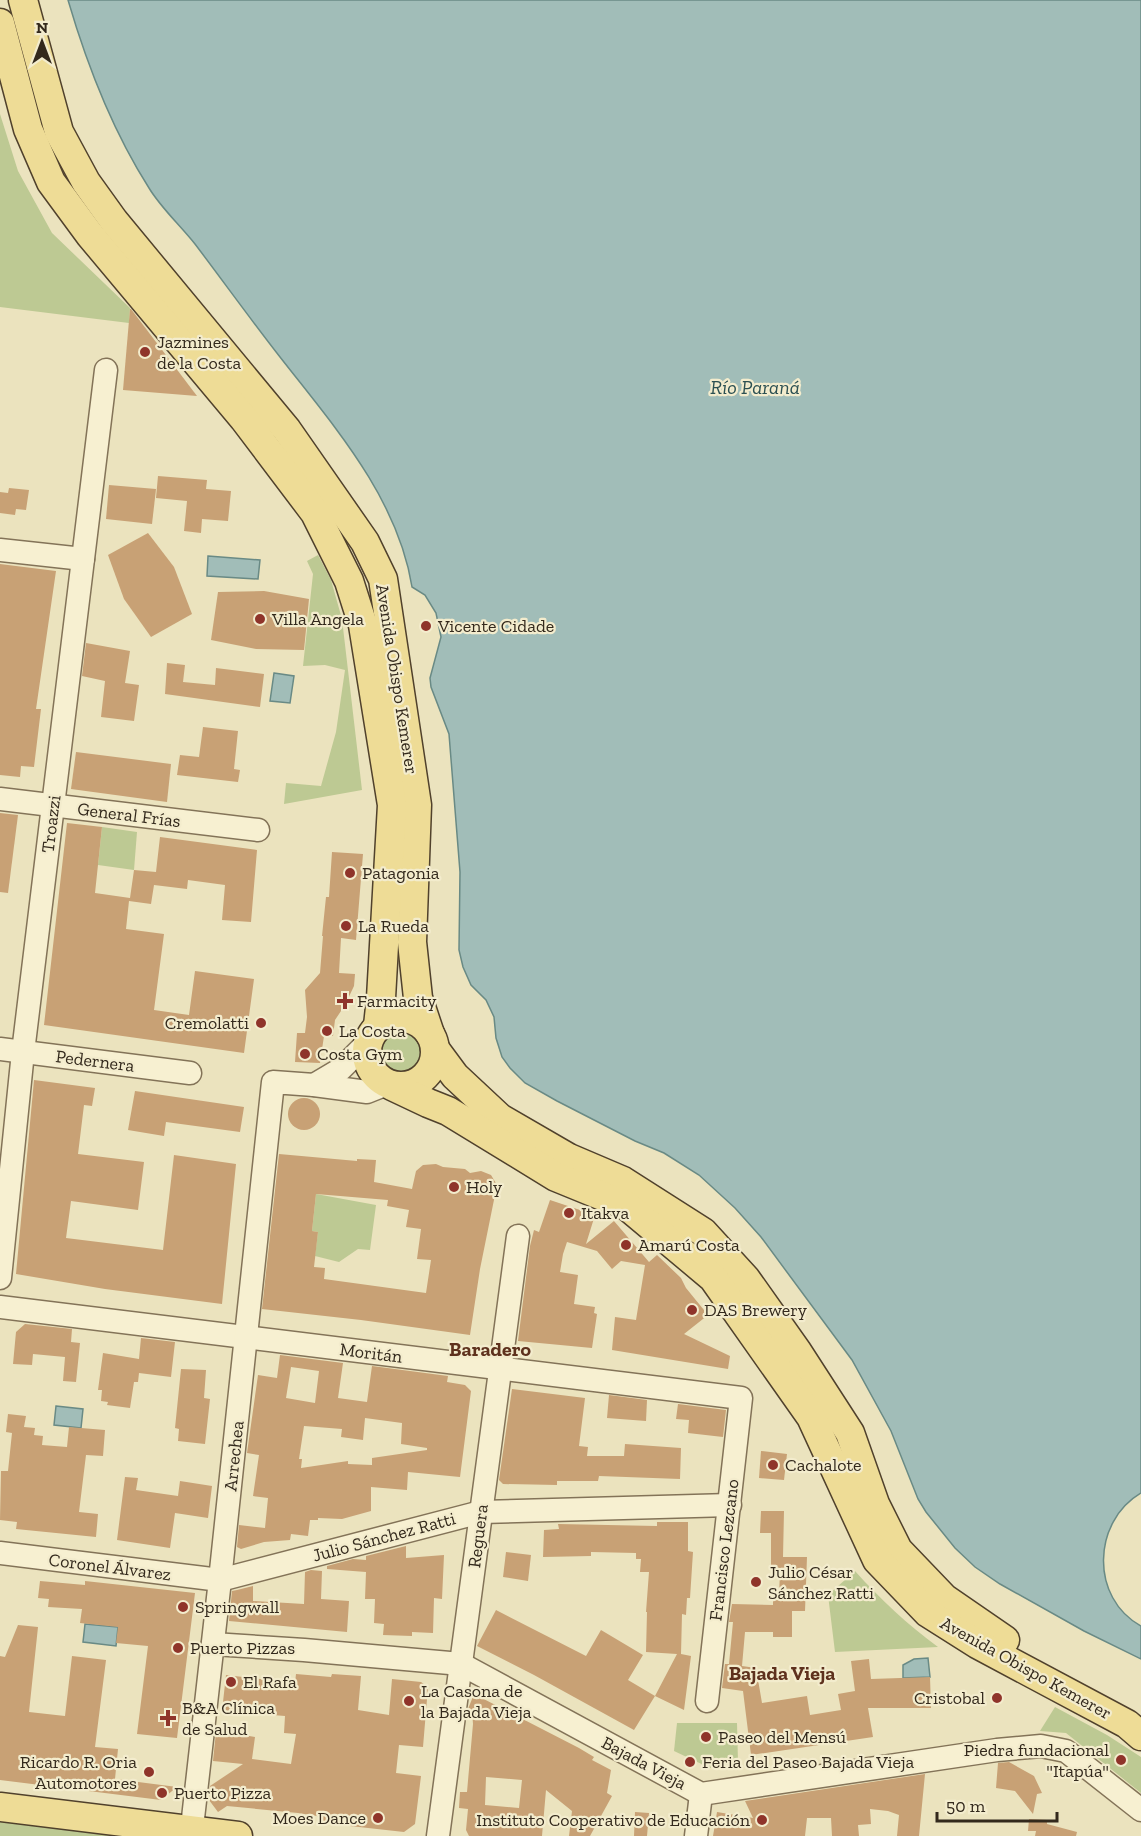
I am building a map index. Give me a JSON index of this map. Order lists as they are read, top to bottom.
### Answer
{
  "streets": {
    "main road": ["Avenida Obispo Kemerer"],
    "street": [
      "General Frías",
      "Troazzi",
      "Pedernera",
      "Moritán",
      "Arrechea",
      "Reguera",
      "Julio Sánchez Ratti",
      "Francisco Lezcano",
      "Coronel Álvarez",
      "Bajada Vieja"
    ]
  },
  "crossings": [
    ["General Frías", "Troazzi"],
    ["Troazzi", "Pedernera"],
    ["Moritán", "Arrechea"],
    ["Moritán", "Reguera"],
    ["Moritán", "Francisco Lezcano"],
    ["Arrechea", "Julio Sánchez Ratti"],
    ["Arrechea", "Coronel Álvarez"],
    ["Arrechea", "Bajada Vieja"],
    ["Reguera", "Julio Sánchez Ratti"],
    ["Reguera", "Bajada Vieja"],
    ["Julio Sánchez Ratti", "Francisco Lezcano"],
    ["Julio Sánchez Ratti", "Coronel Álvarez"]
  ],
  "districts": ["Baradero", "Bajada Vieja"],
  "water": ["Río Paraná"],
  "places": {
    "other": [
      "Jazmines de la Costa",
      "Villa Angela",
      "Vicente Cidade",
      "Patagonia",
      "La Rueda",
      "Cremolatti",
      "La Costa",
      "Costa Gym",
      "Holy",
      "Itakva",
      "Amarú Costa",
      "DAS Brewery",
      "Cachalote",
      "Julio César Sánchez Ratti",
      "Springwall",
      "Puerto Pizzas",
      "El Rafa",
      "Cristobal",
      "La Casona de la Bajada Vieja",
      "Paseo del Mensú",
      "Piedra fundacional \"Itapúa\"",
      "Feria del Paseo Bajada Vieja",
      "Ricardo R. Oria Automotores",
      "Puerto Pizza",
      "Moes Dance",
      "Instituto Cooperativo de Educación"
    ],
    "health": ["Farmacity", "B&A Clínica de Salud"]
  },
  "scale_bar": "50 m",
  "north": "top"
}
